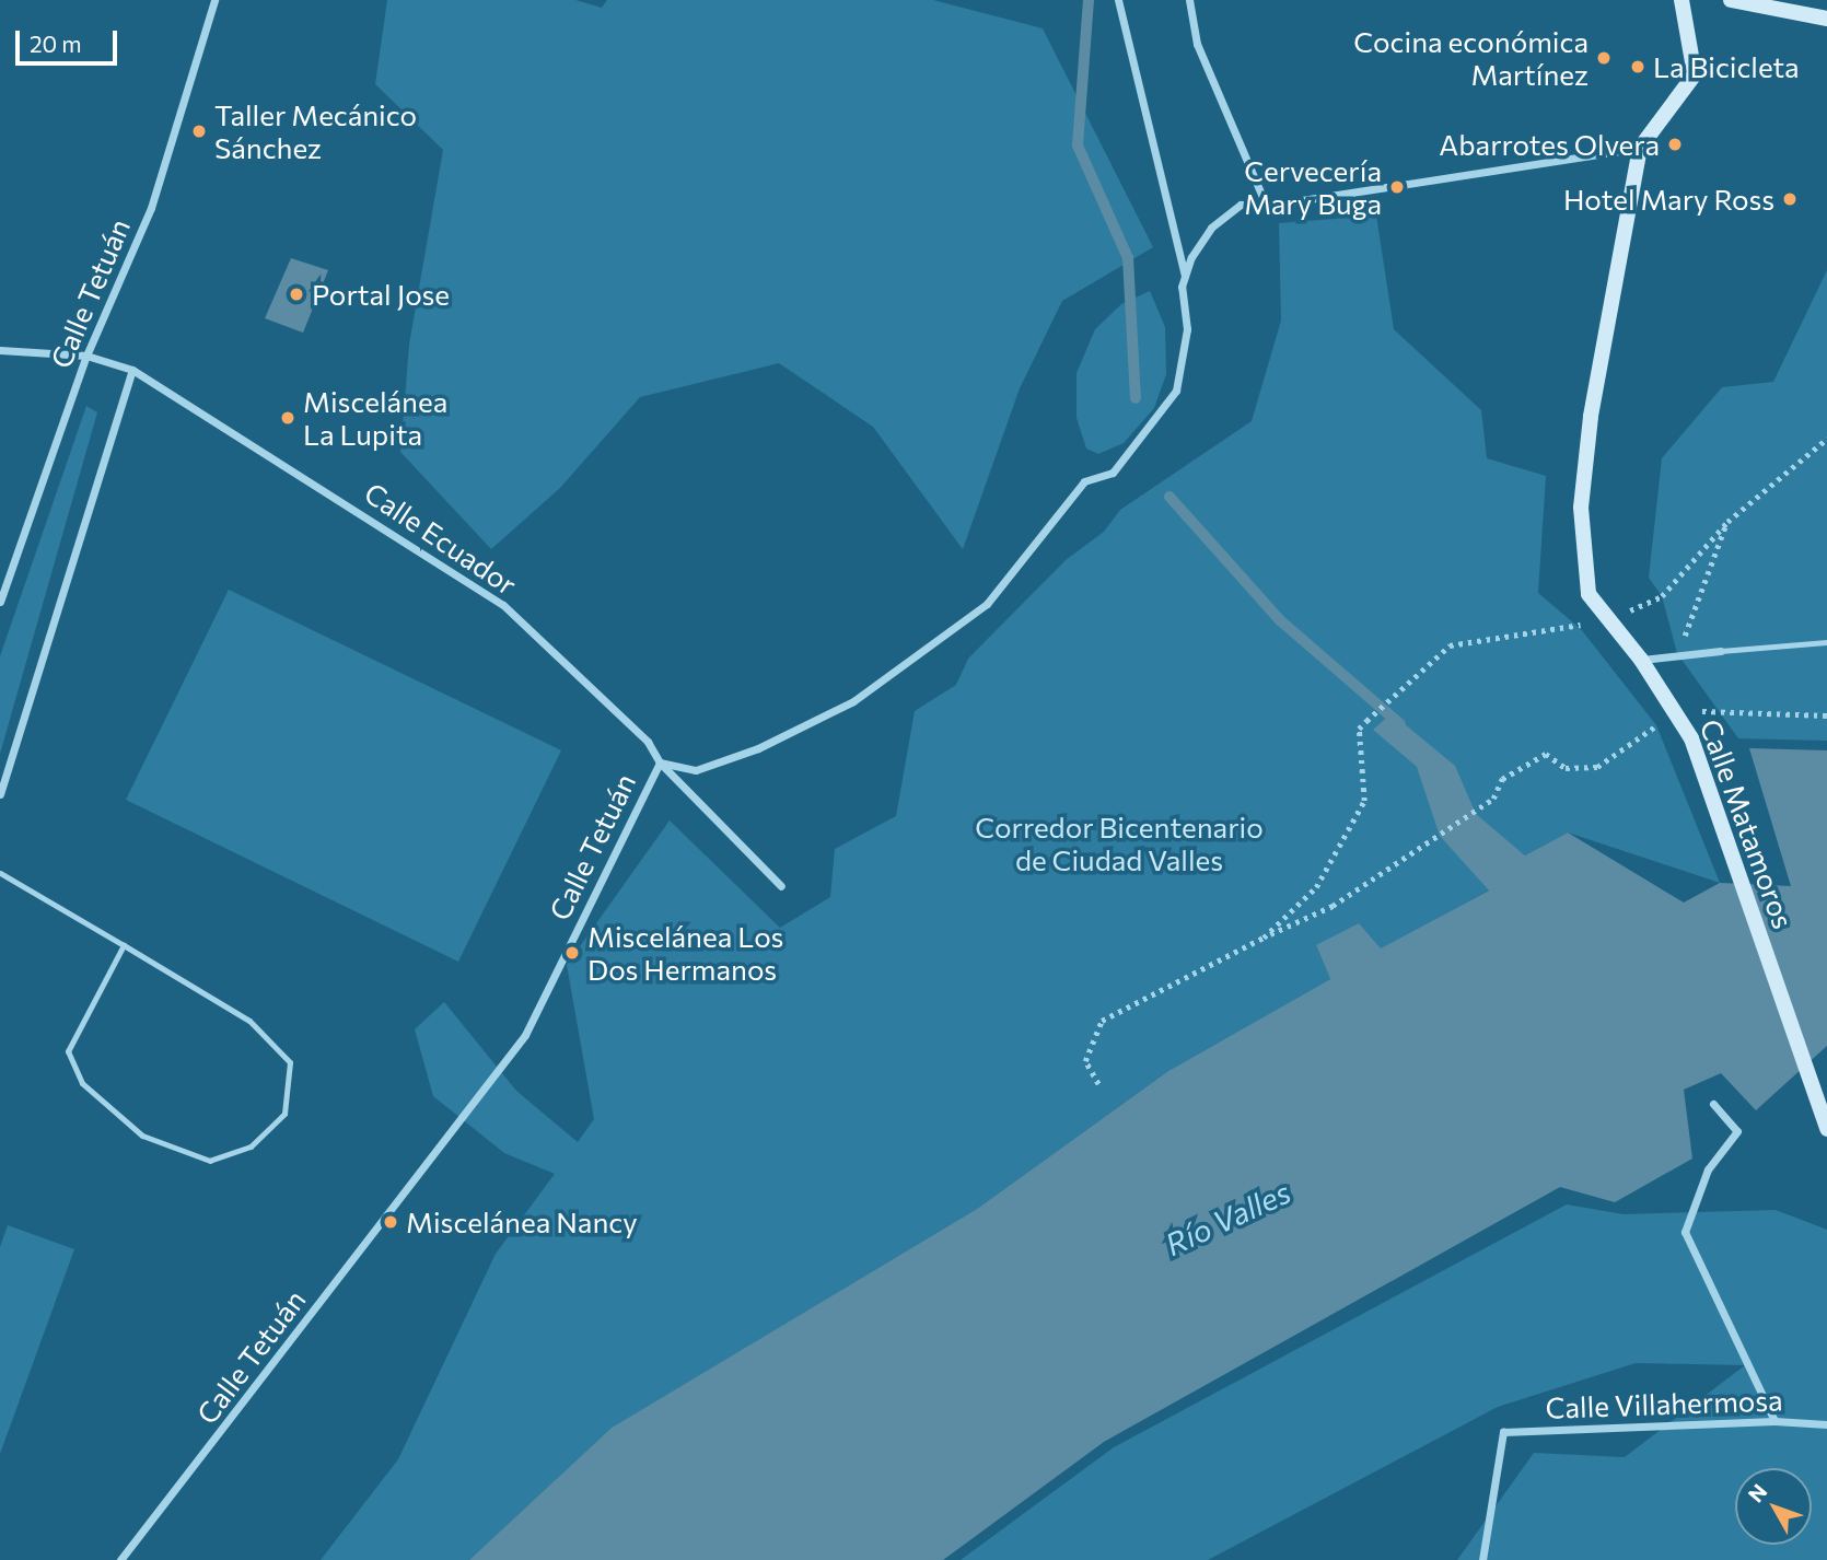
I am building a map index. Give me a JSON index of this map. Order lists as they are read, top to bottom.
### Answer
{
  "streets": {
    "street": [
      "Calle Tetuán",
      "Calle Ecuador",
      "Calle Matamoros",
      "Calle Villahermosa"
    ]
  },
  "crossings": [
    ["Calle Tetuán", "Calle Ecuador"]
  ],
  "water": ["Río Valles"],
  "parks": ["Corredor Bicentenario de Ciudad Valles"],
  "places": [
    "Cocina económica Martínez",
    "La Bicicleta",
    "Taller Mecánico Sánchez",
    "Abarrotes Olvera",
    "Cervecería Mary Buga",
    "Hotel Mary Ross",
    "Portal Jose",
    "Miscelánea La Lupita",
    "Miscelánea Los Dos Hermanos",
    "Miscelánea Nancy"
  ],
  "scale_bar": "20 m",
  "north": "top left"
}
